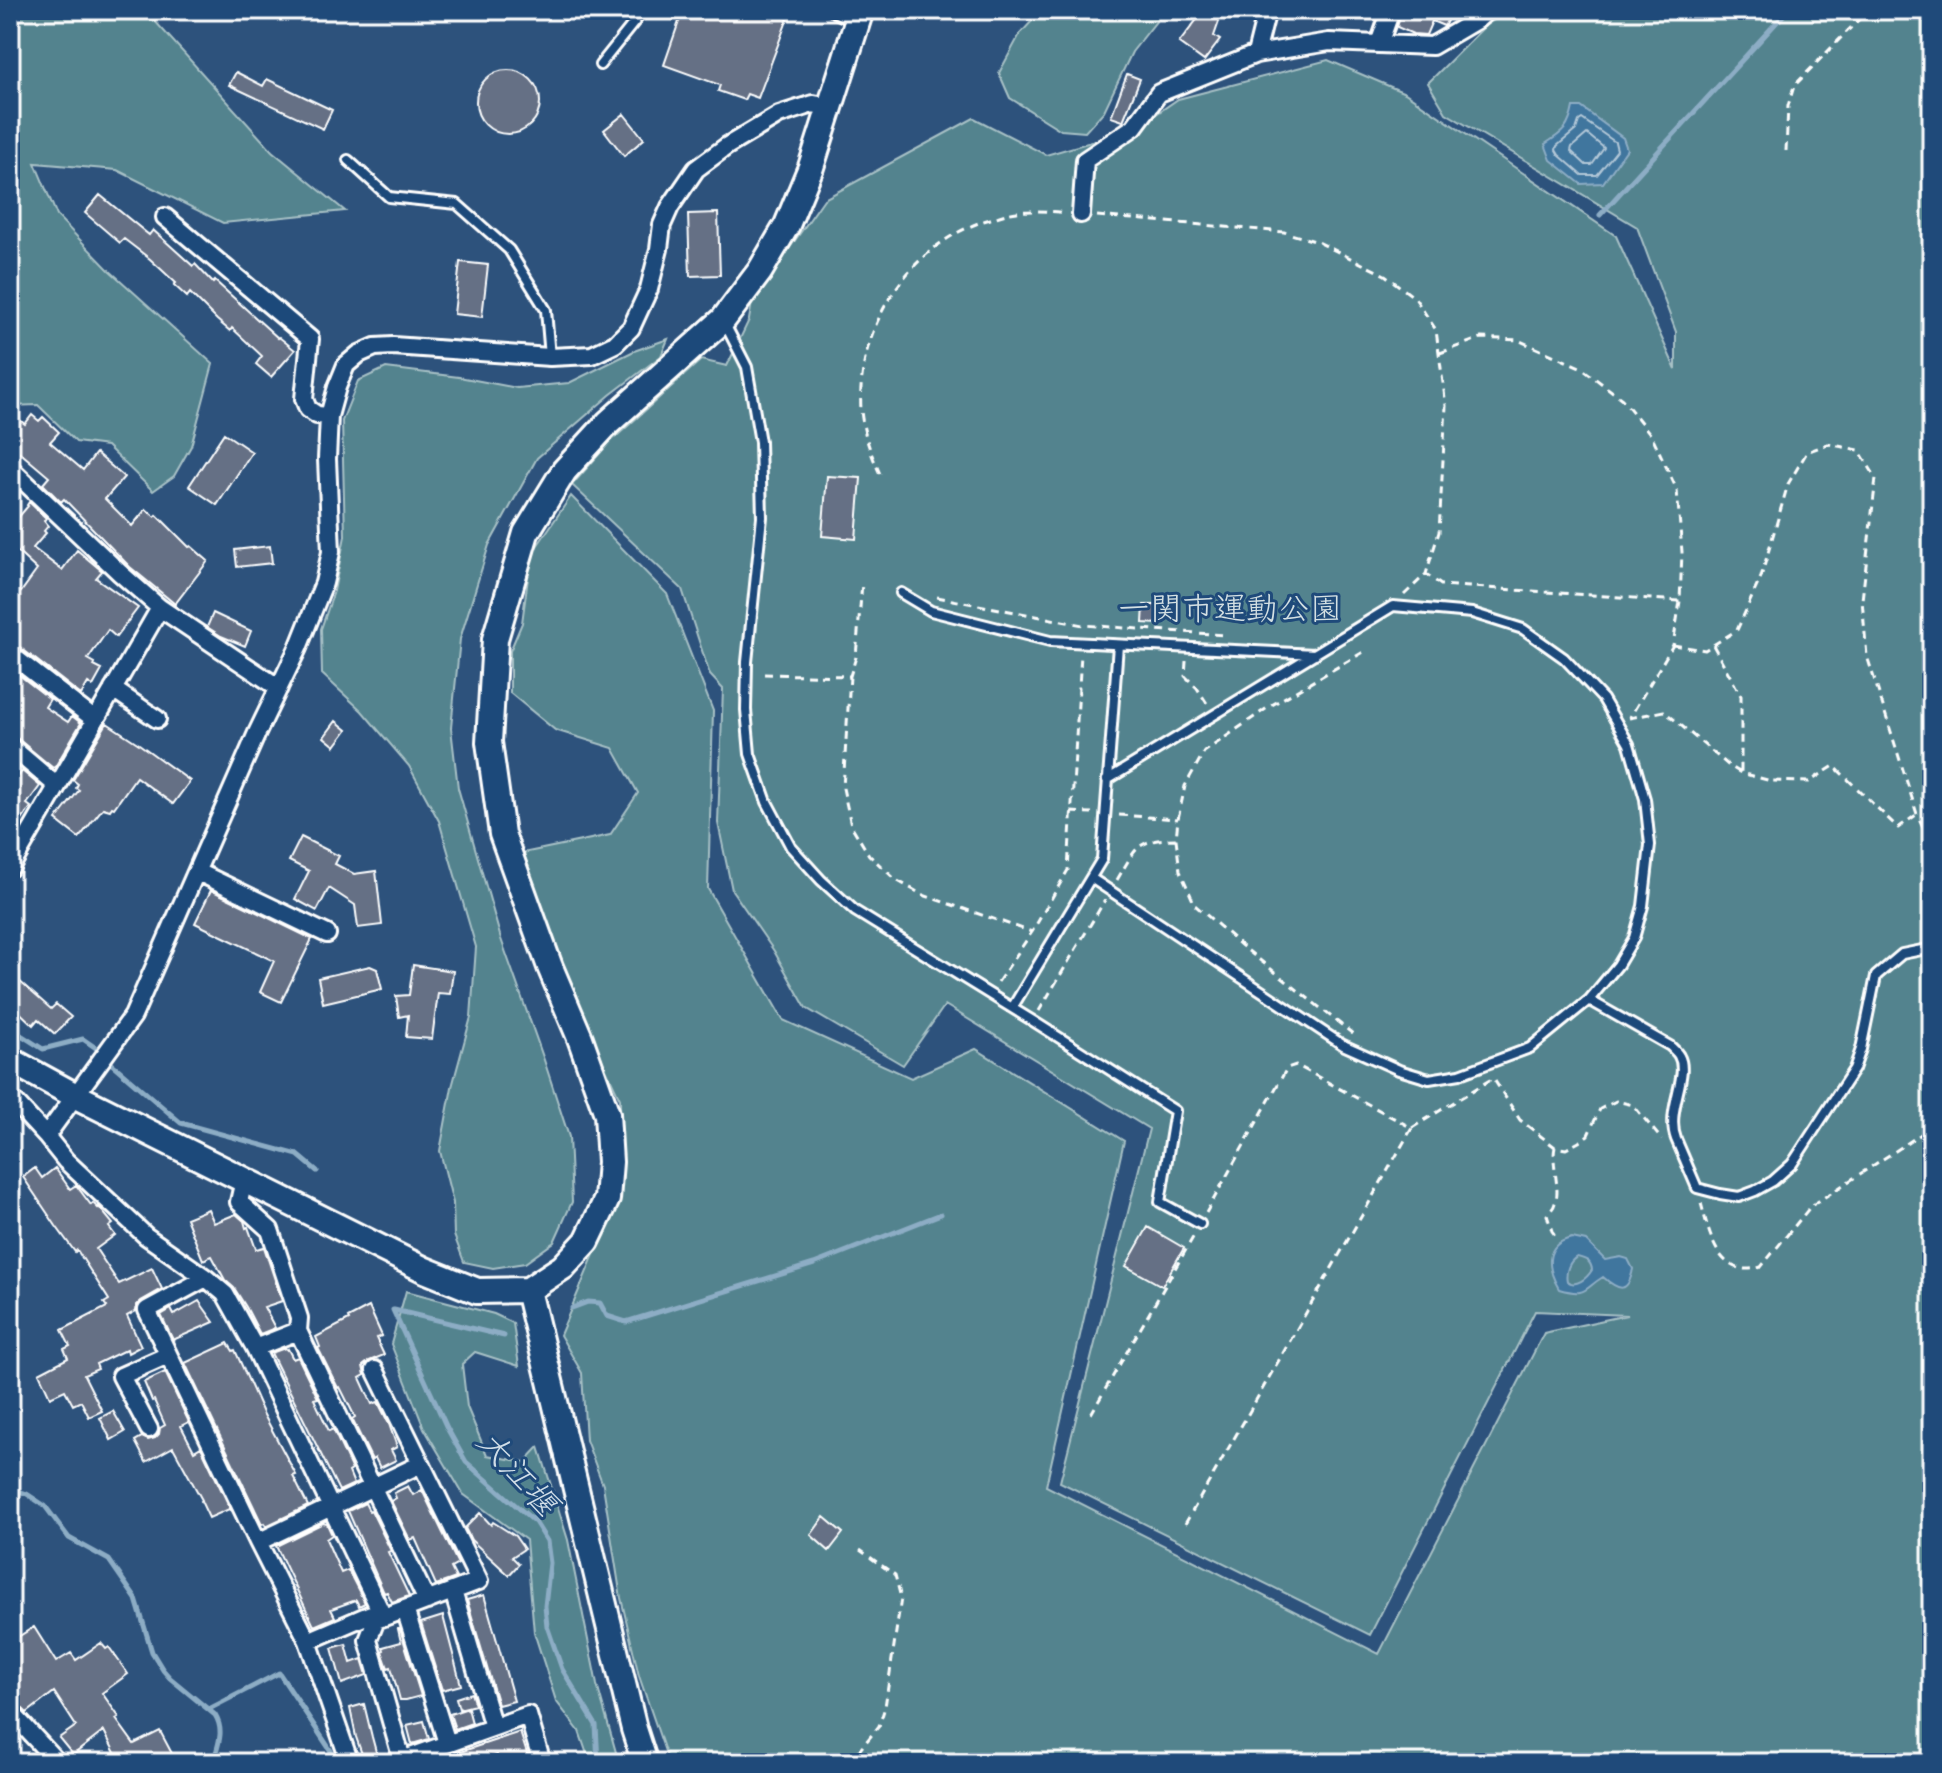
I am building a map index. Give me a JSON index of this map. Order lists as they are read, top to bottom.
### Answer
{
  "water": ["大江堰"],
  "parks": ["一関市運動公園"]
}
